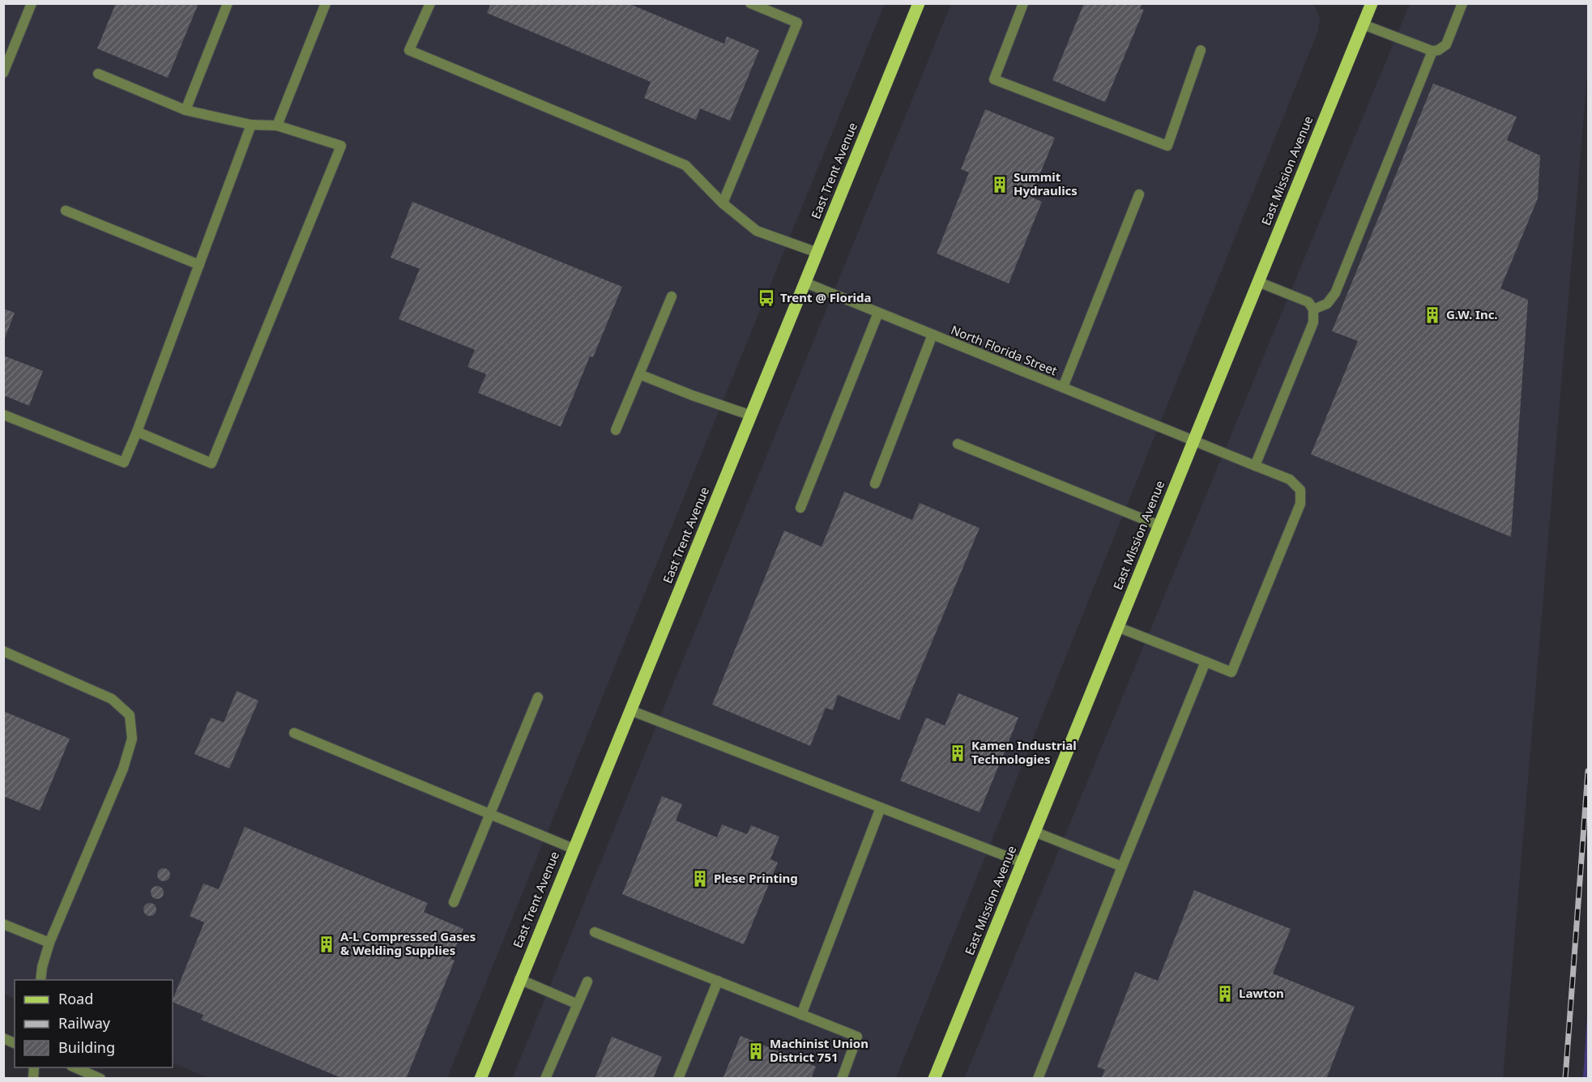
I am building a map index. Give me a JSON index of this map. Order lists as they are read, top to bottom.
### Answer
{
  "streets": {
    "main road": ["East Trent Avenue", "East Mission Avenue"],
    "street": ["North Florida Street"]
  },
  "crossings": [
    ["East Trent Avenue", "North Florida Street"],
    ["East Mission Avenue", "North Florida Street"]
  ],
  "places": {
    "building": [
      "Summit Hydraulics",
      "G.W. Inc.",
      "Kamen Industrial Technologies",
      "Plese Printing",
      "A-L Compressed Gases & Welding Supplies",
      "Lawton",
      "Machinist Union District 751"
    ],
    "bus stop": ["Trent @ Florida"]
  },
  "legend": ["Road", "Railway", "Building"]
}
